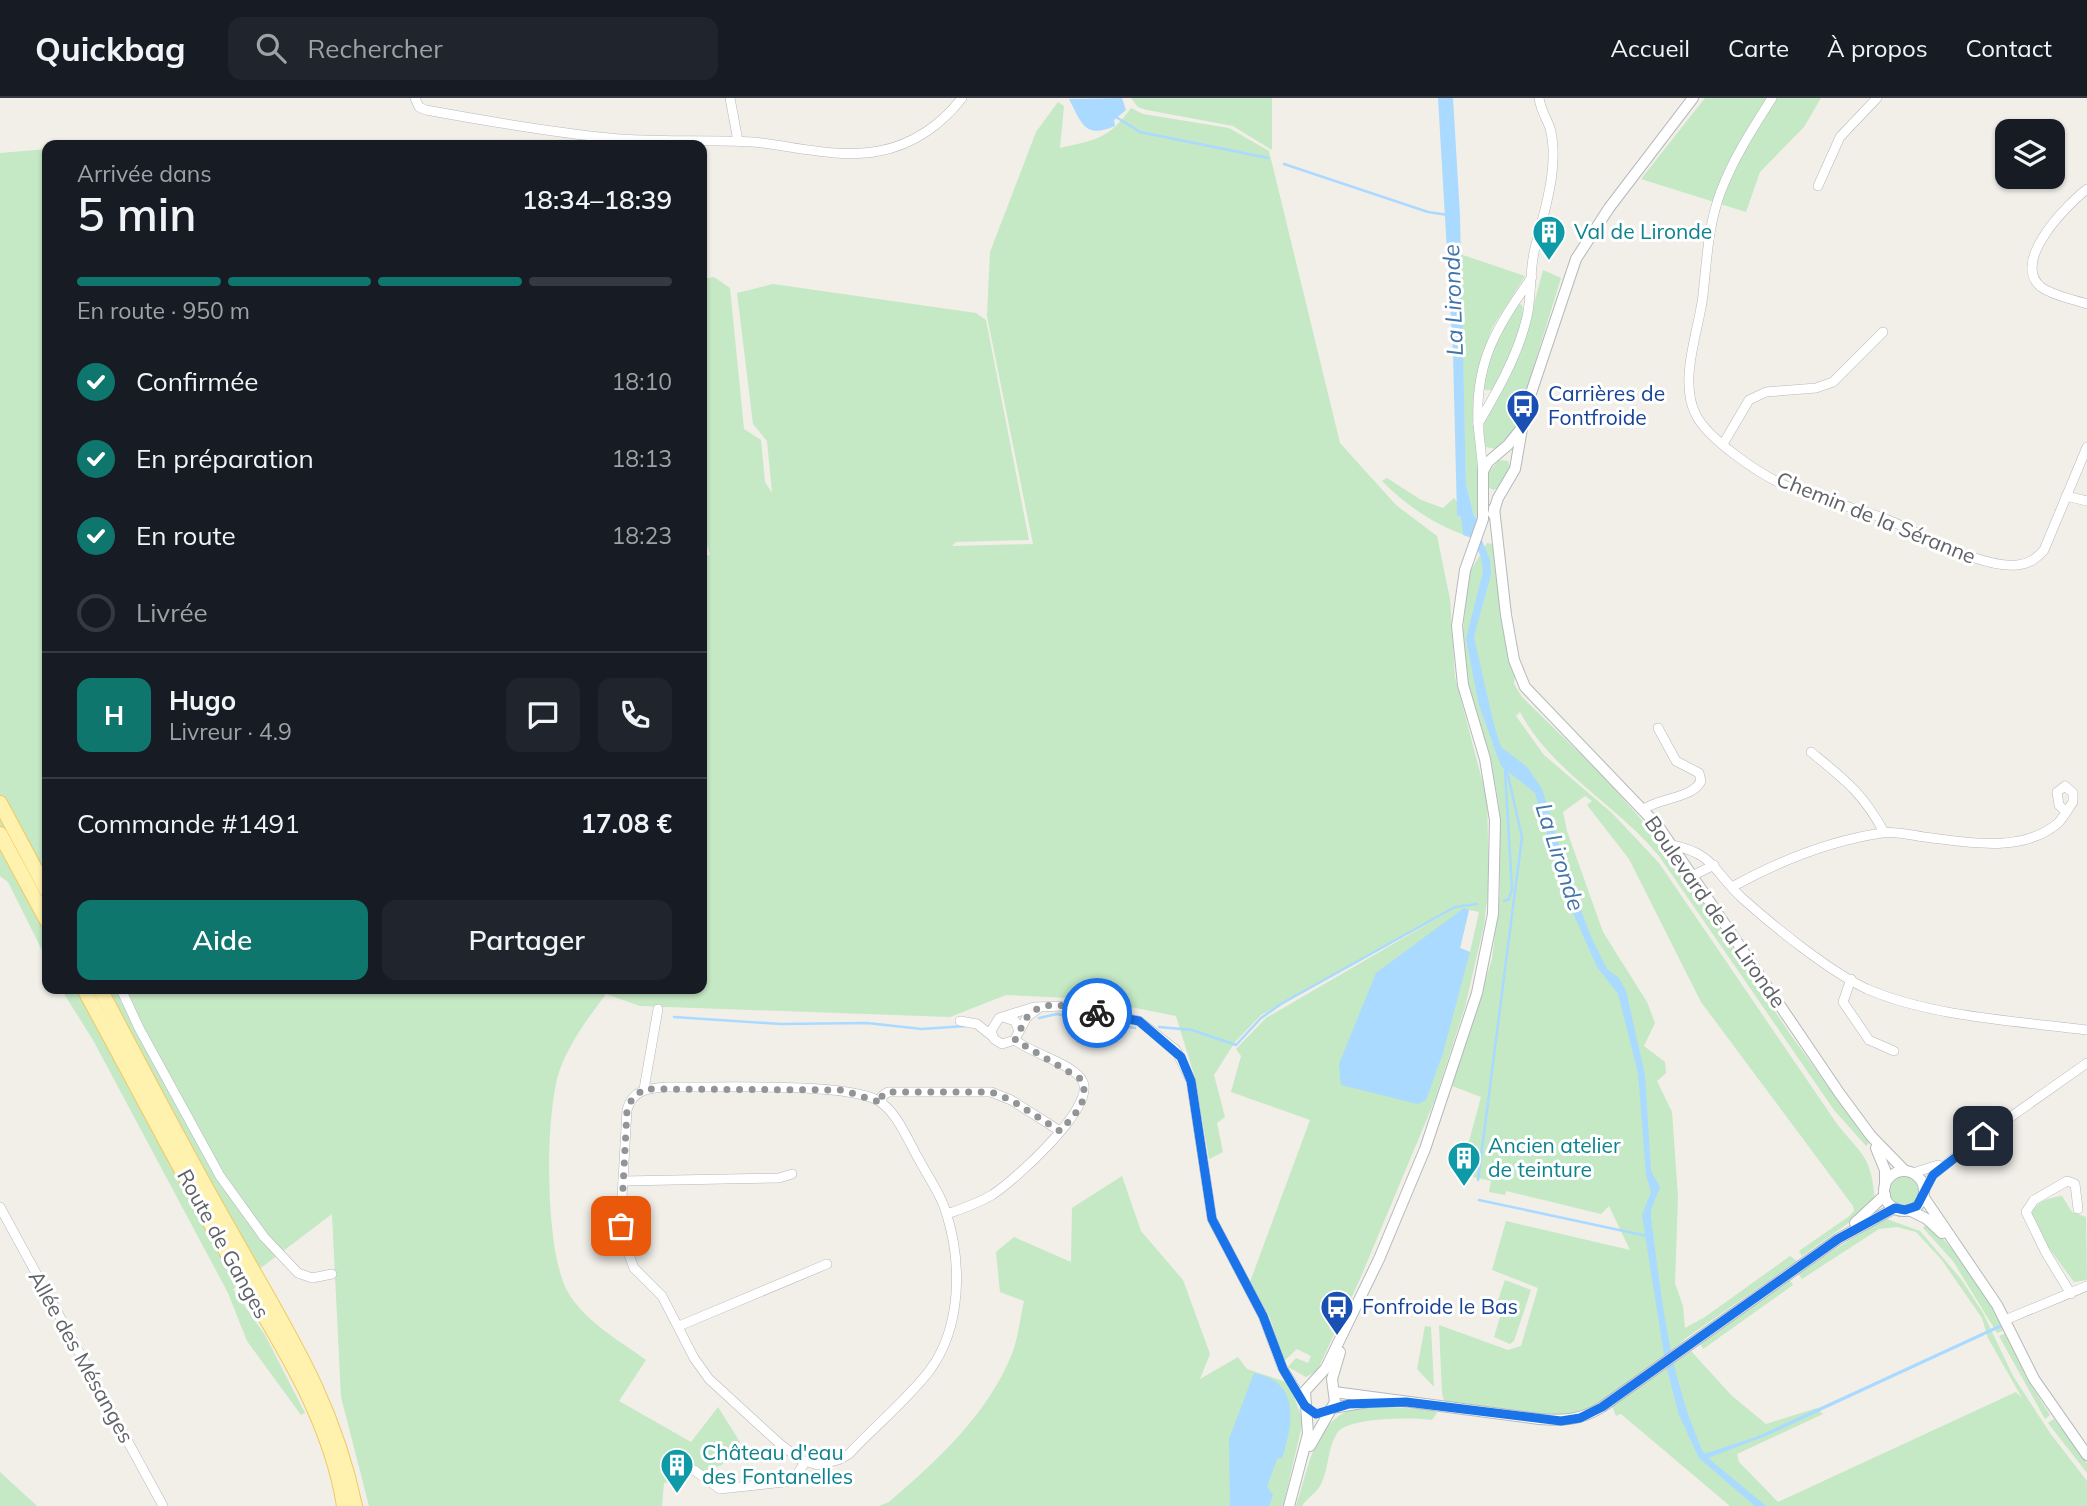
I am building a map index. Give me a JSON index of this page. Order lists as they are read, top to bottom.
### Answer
{
  "streets": {
    "main road": ["Route de Ganges"],
    "street": ["Chemin de la Séranne", "Boulevard de la Lironde", "Allée des Mésanges"]
  },
  "water": ["La Lironde"],
  "places": {
    "building": ["Val de Lironde", "Ancien atelier de teinture", "Château d'eau des Fontanelles"],
    "bus stop": ["Carrières de Fontfroide", "Fonfroide le Bas"]
  },
  "page": {
    "header": "Quickbag",
    "search": "Rechercher",
    "nav": [
      "Accueil",
      "Carte",
      "À propos",
      "Contact"
    ],
    "heading": ["5 min", "Arrivée dans", "18:34–18:39"],
    "panel": [
      "Hugo",
      "Livreur · 4.9",
      "Commande #1491",
      "17.08 €"
    ],
    "bar": "En route · 950 m",
    "list": [
      ["Confirmée", "18:10"],
      ["En préparation", "18:13"],
      ["En route", "18:23"],
      "Livrée"
    ],
    "round": "H",
    "buttons": ["Aide", "Partager"]
  }
}
